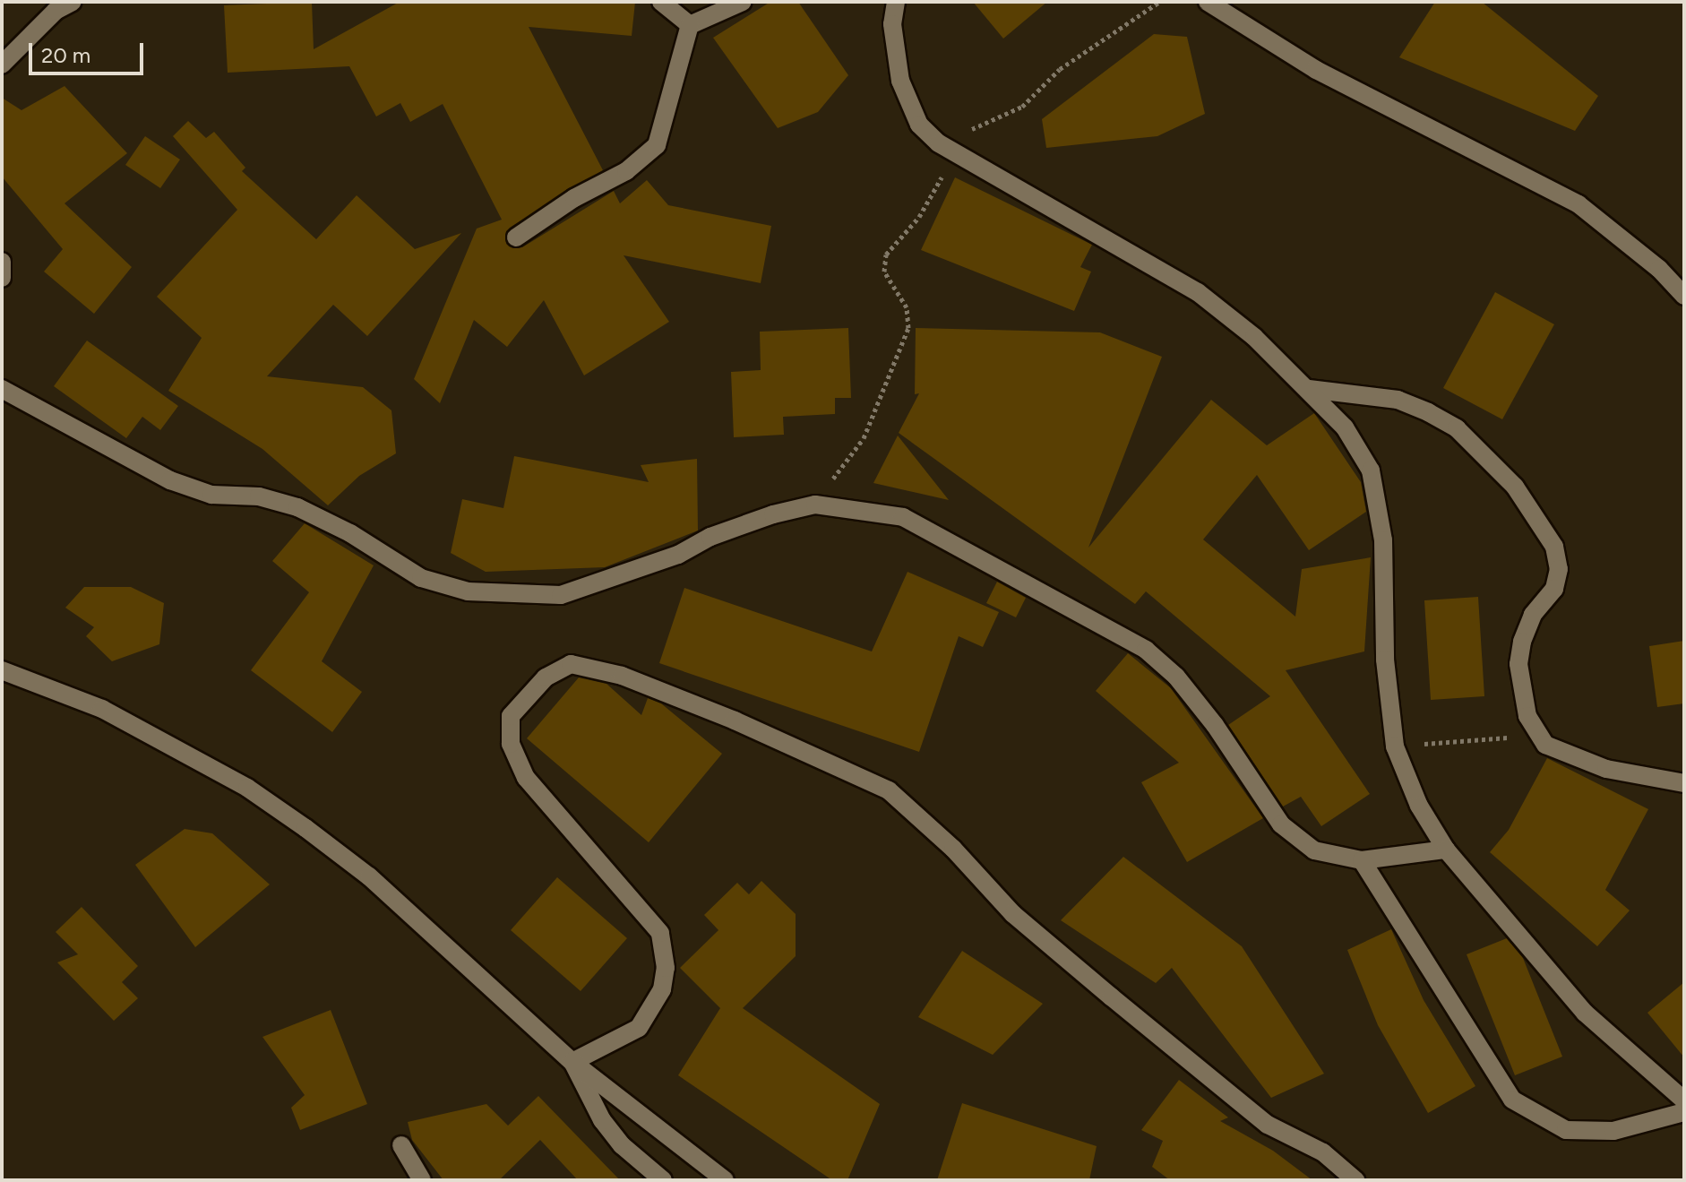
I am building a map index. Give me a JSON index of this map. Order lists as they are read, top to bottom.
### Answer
{
  "scale_bar": "20 m"
}
